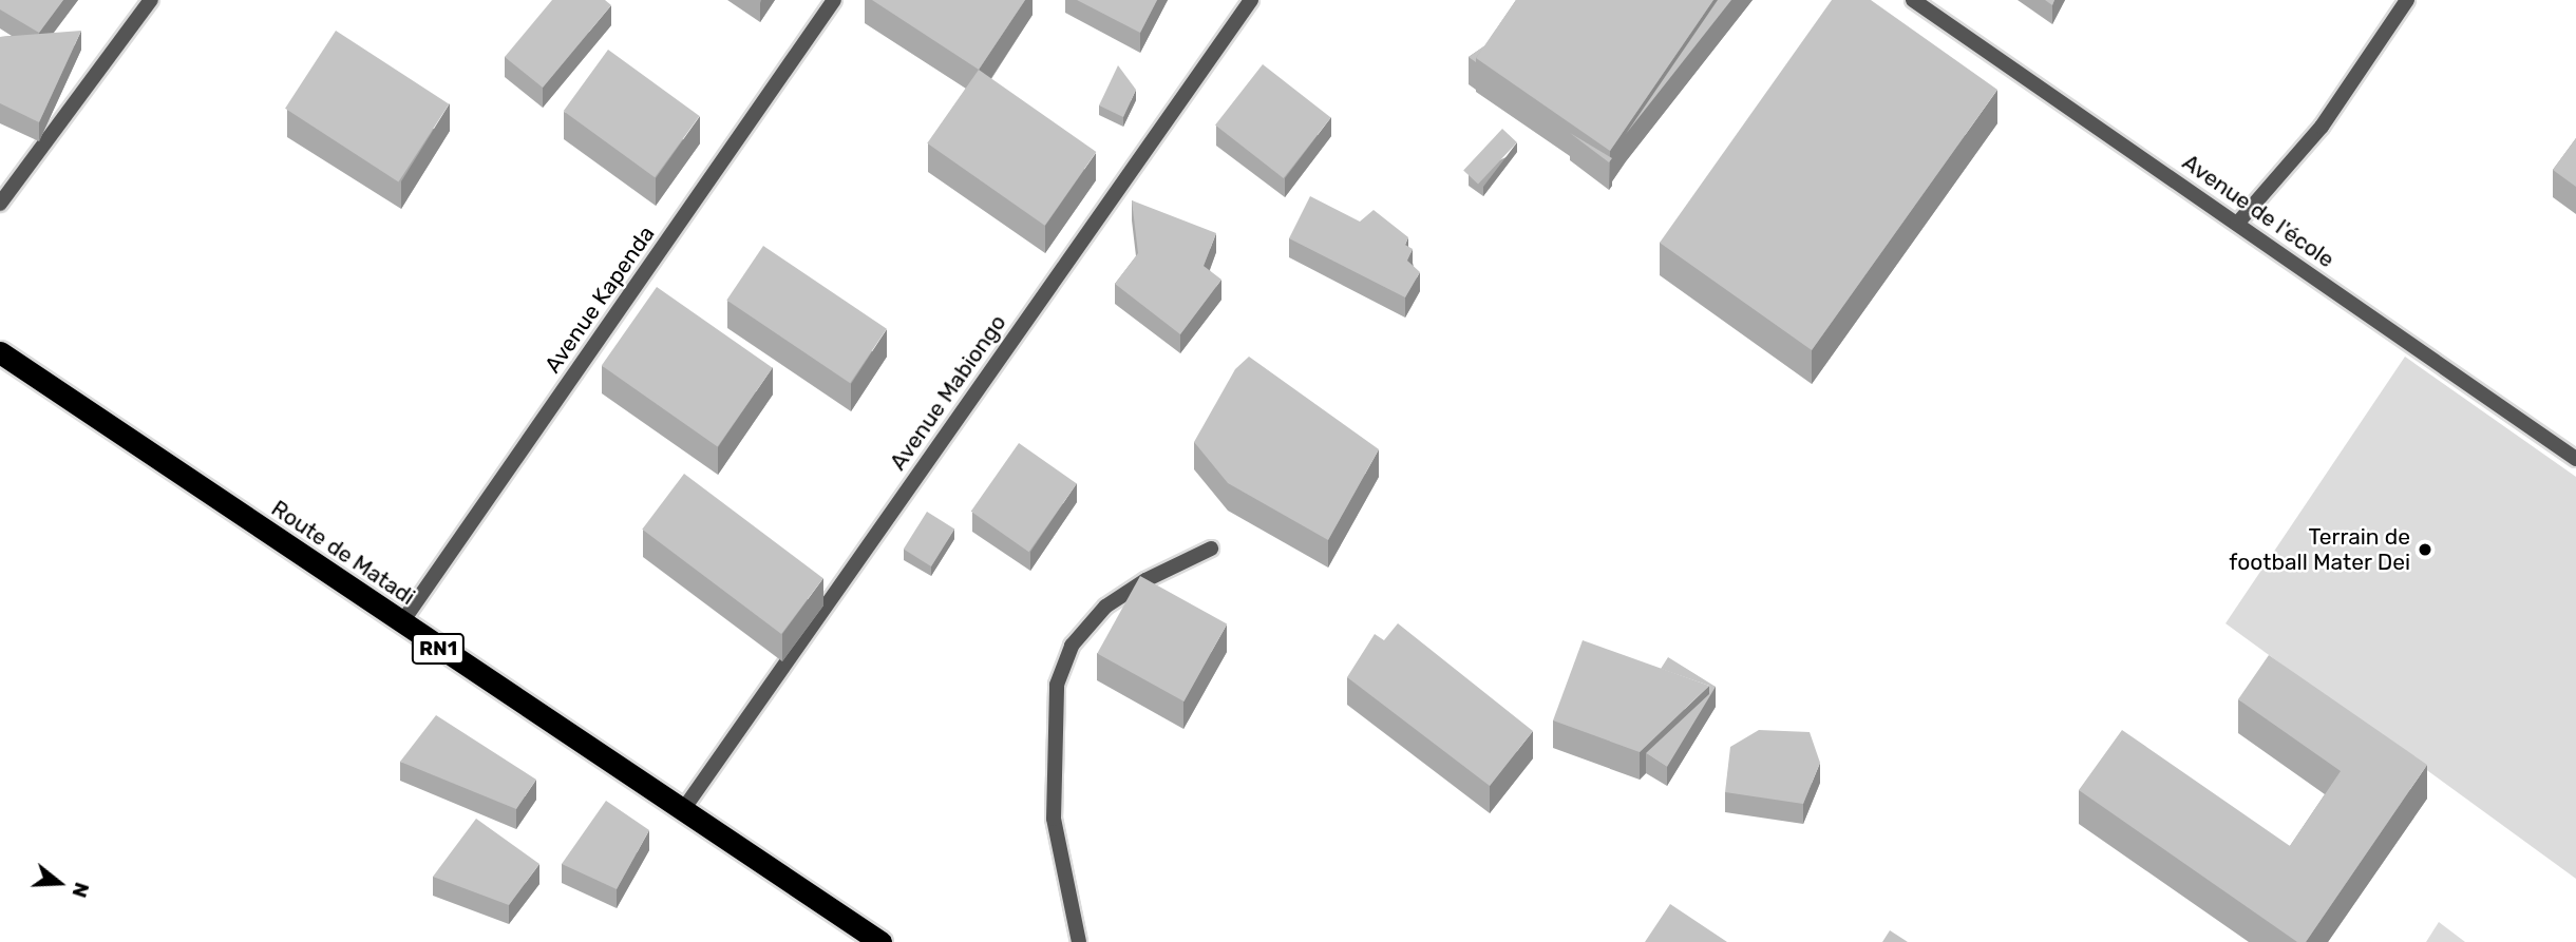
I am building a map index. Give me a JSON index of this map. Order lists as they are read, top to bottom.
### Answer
{
  "streets": {
    "highway": ["Route de Matadi", "RN1"],
    "street": ["Avenue de l'école", "Avenue Kapenda", "Avenue Mabiongo"]
  },
  "crossings": [
    ["Avenue Kapenda", "Route de Matadi"],
    ["Avenue Mabiongo", "Route de Matadi"]
  ],
  "places": ["Terrain de football Mater Dei"],
  "north": "right"
}
